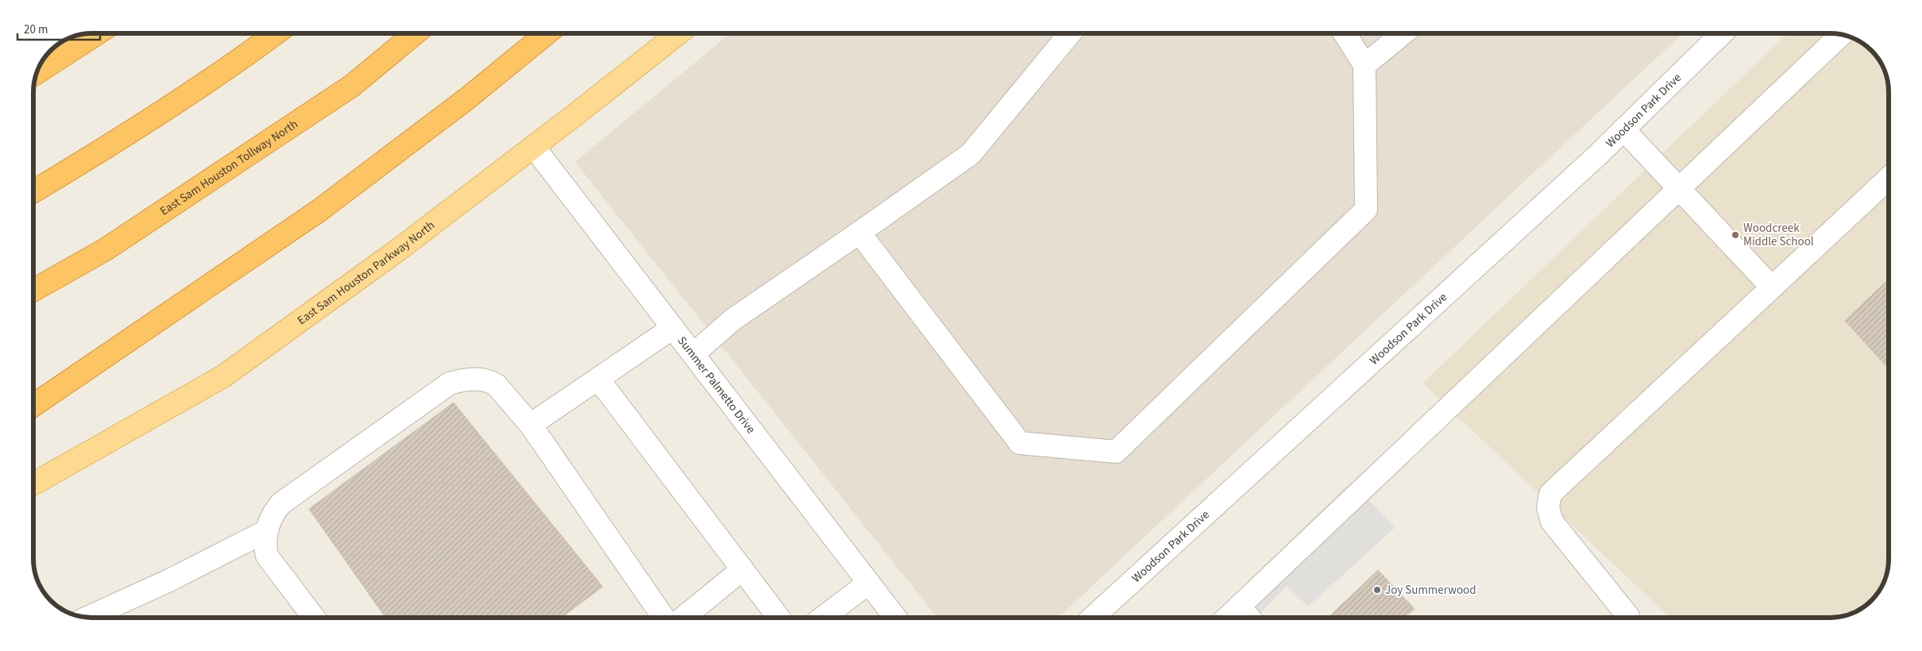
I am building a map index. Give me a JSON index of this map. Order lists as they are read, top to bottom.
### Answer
{
  "streets": {
    "highway": ["East Sam Houston Tollway North"],
    "main road": ["East Sam Houston Parkway North"],
    "street": ["Woodson Park Drive", "Summer Palmetto Drive"]
  },
  "crossings": [
    ["East Sam Houston Parkway North", "Summer Palmetto Drive"]
  ],
  "places": ["Woodcreek Middle School", "Joy Summerwood"],
  "scale_bar": "20 m"
}
